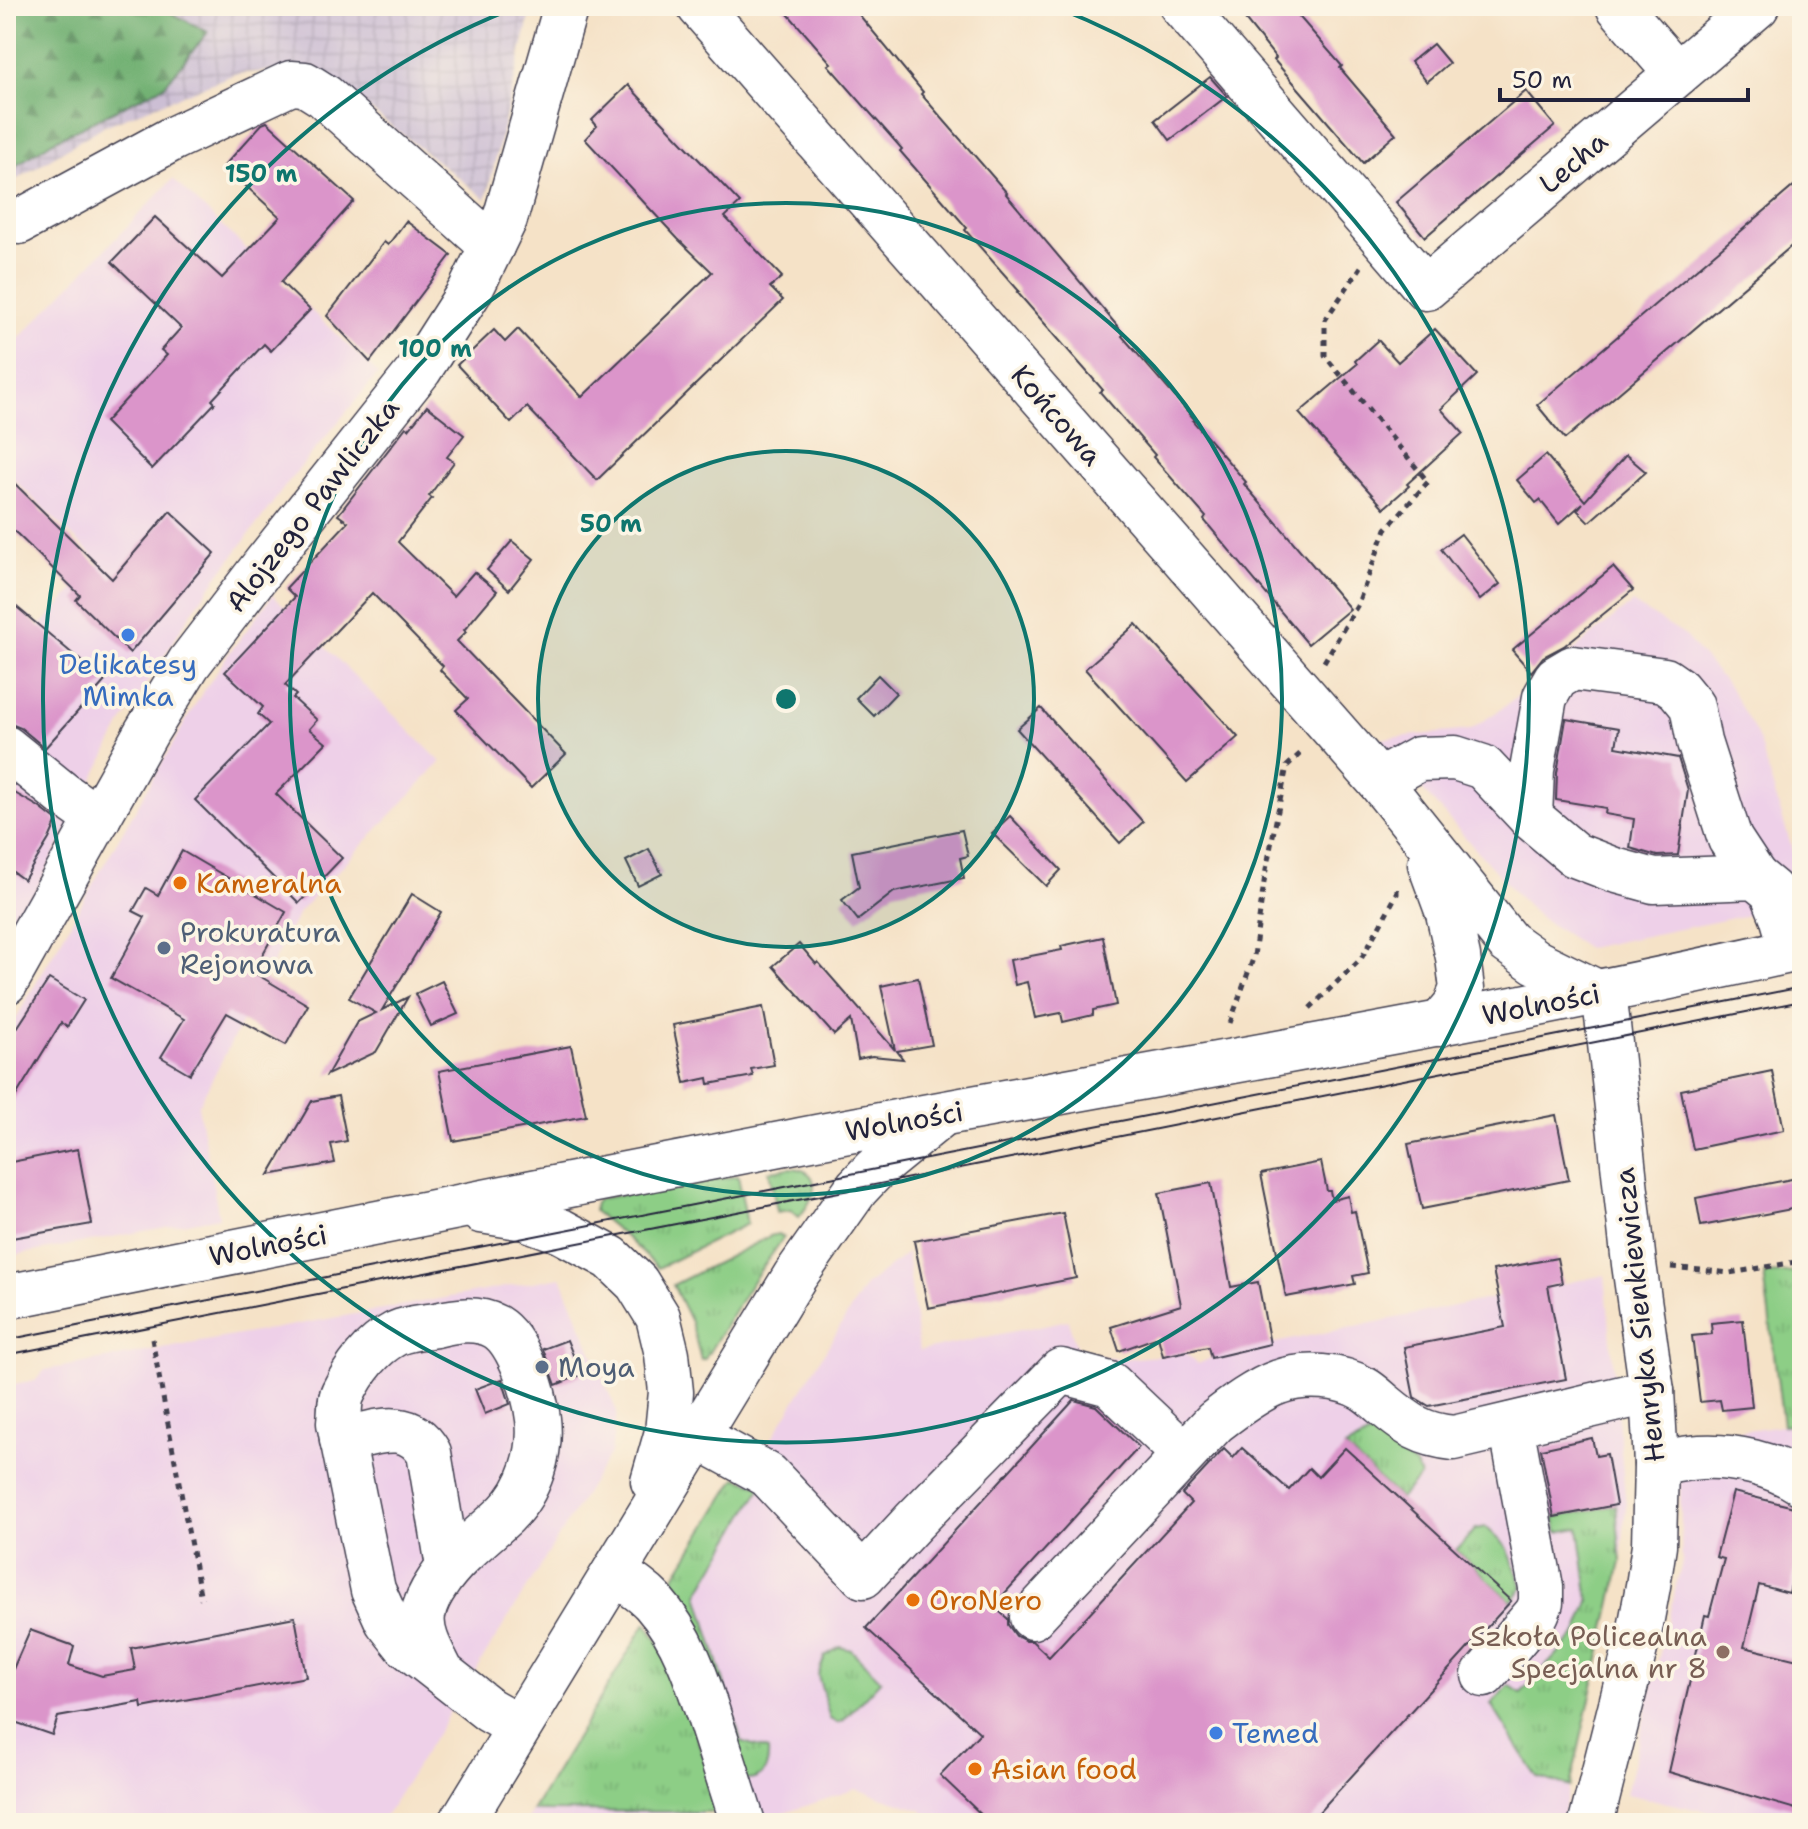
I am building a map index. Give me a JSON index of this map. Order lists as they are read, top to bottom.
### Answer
{
  "streets": {
    "street": [
      "Lecha",
      "Końcowa",
      "Alojzego Pawliczka",
      "Wolności",
      "Henryka Sienkiewicza"
    ]
  },
  "crossings": [
    ["Końcowa", "Wolności"],
    ["Końcowa", "Henryka Sienkiewicza"],
    ["Wolności", "Henryka Sienkiewicza"]
  ],
  "places": [
    "Delikatesy Mimka",
    "Kameralna",
    "Prokuratura Rejonowa",
    "Moya",
    "OroNero",
    "Szkoła Policealna Specjalna nr 8",
    "Temed",
    "Asian food"
  ],
  "scale_bar": "50 m",
  "rings": ["150 m", "100 m", "50 m"]
}
